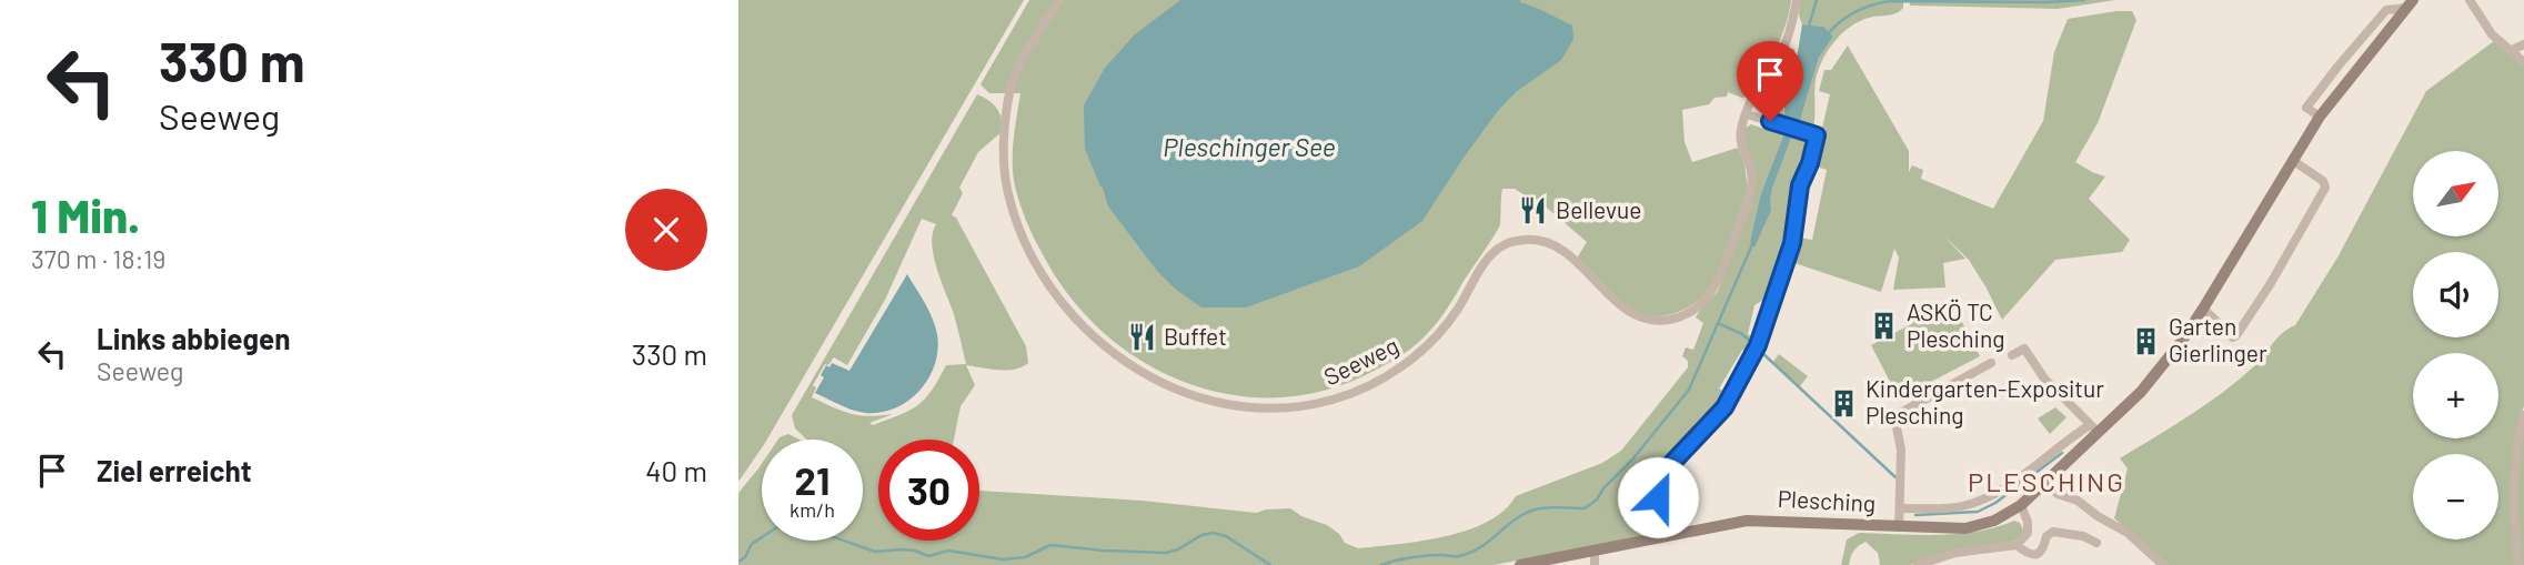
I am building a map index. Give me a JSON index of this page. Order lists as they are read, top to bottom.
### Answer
{
  "streets": {
    "main road": ["Plesching"],
    "street": ["Seeweg"]
  },
  "districts": ["PLESCHING"],
  "water": ["Pleschinger See"],
  "places": {
    "restaurant": ["Bellevue", "Buffet"],
    "building": ["ASKÖ TC Plesching", "Garten Gierlinger", "Kindergarten-Expositur Plesching"]
  },
  "north": "top right",
  "page": {
    "turn": ["330 m", "Seeweg"],
    "map_buttons": ["+", "−"],
    "heading": ["1 Min.", "370 m · 18:19"],
    "list": [
      {
        "name": "Links abbiegen",
        "note": "Seeweg",
        "value": "330 m"
      },
      {
        "name": "Ziel erreicht",
        "value": "40 m"
      }
    ],
    "speed": "21 km/h",
    "limit": "30"
  }
}
